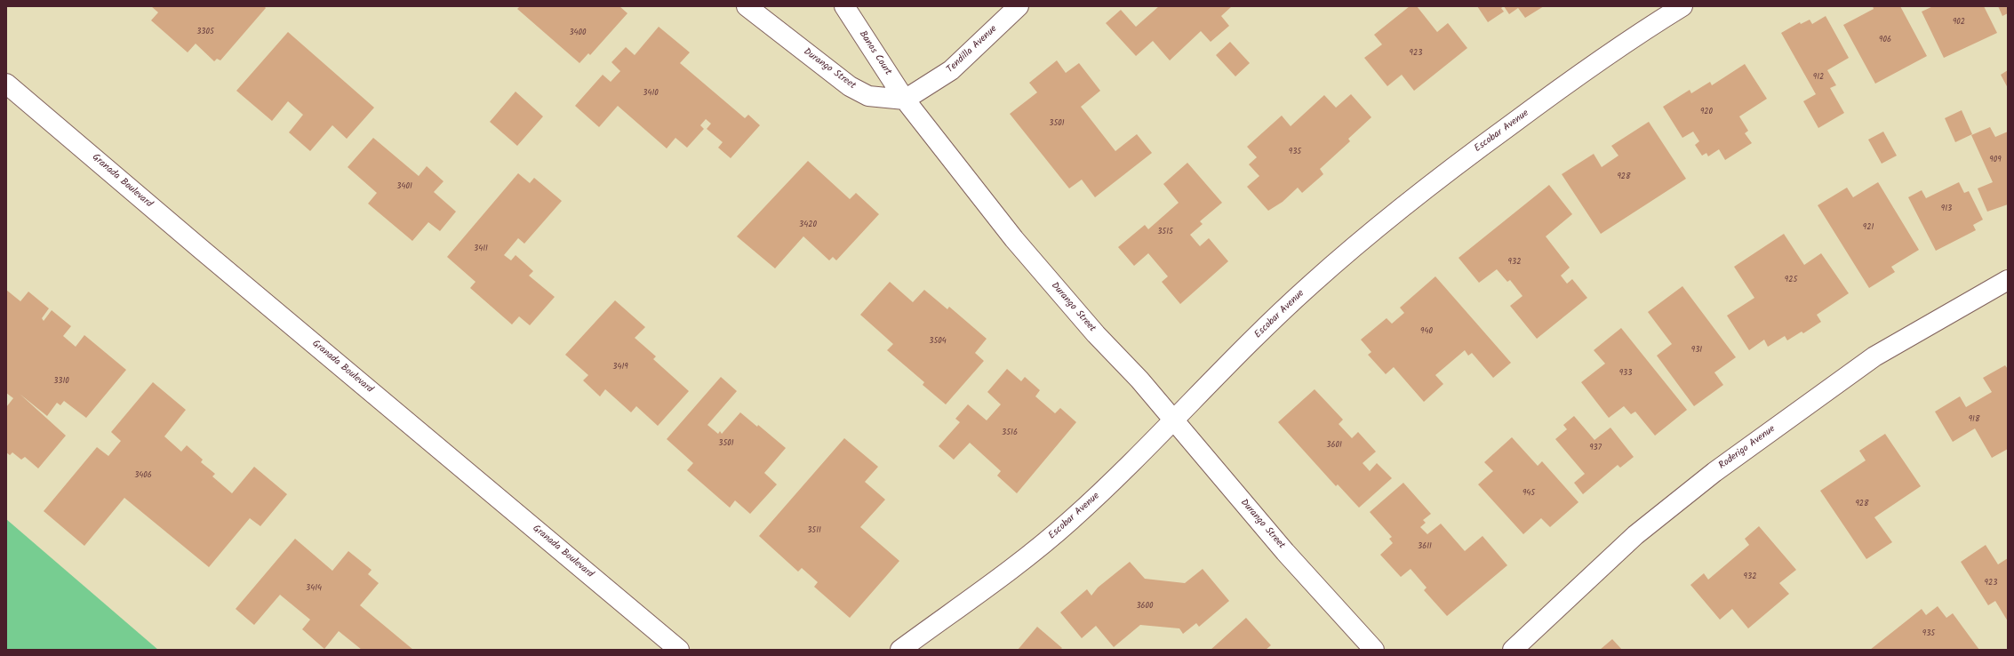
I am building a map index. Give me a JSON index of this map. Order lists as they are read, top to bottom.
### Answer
{
  "streets": {
    "street": [
      "Tendilla Avenue",
      "Banos Court",
      "Durango Street",
      "Escobar Avenue",
      "Granada Boulevard",
      "Roderigo Avenue"
    ]
  },
  "crossings": [
    ["Tendilla Avenue", "Banos Court"],
    ["Tendilla Avenue", "Durango Street"],
    ["Banos Court", "Durango Street"],
    ["Durango Street", "Escobar Avenue"]
  ],
  "house_numbers": [
    "902",
    "3305",
    "3400",
    "906",
    "923",
    "912",
    "3410",
    "920",
    "3501",
    "935",
    "909",
    "928",
    "3401",
    "913",
    "3420",
    "921",
    "3515",
    "3411",
    "932",
    "925",
    "940",
    "3504",
    "931",
    "3419",
    "933",
    "3310",
    "918",
    "3516",
    "3501",
    "3601",
    "937",
    "3406",
    "945",
    "928",
    "3511",
    "3611",
    "932",
    "923",
    "3414",
    "3600",
    "935"
  ]
}
